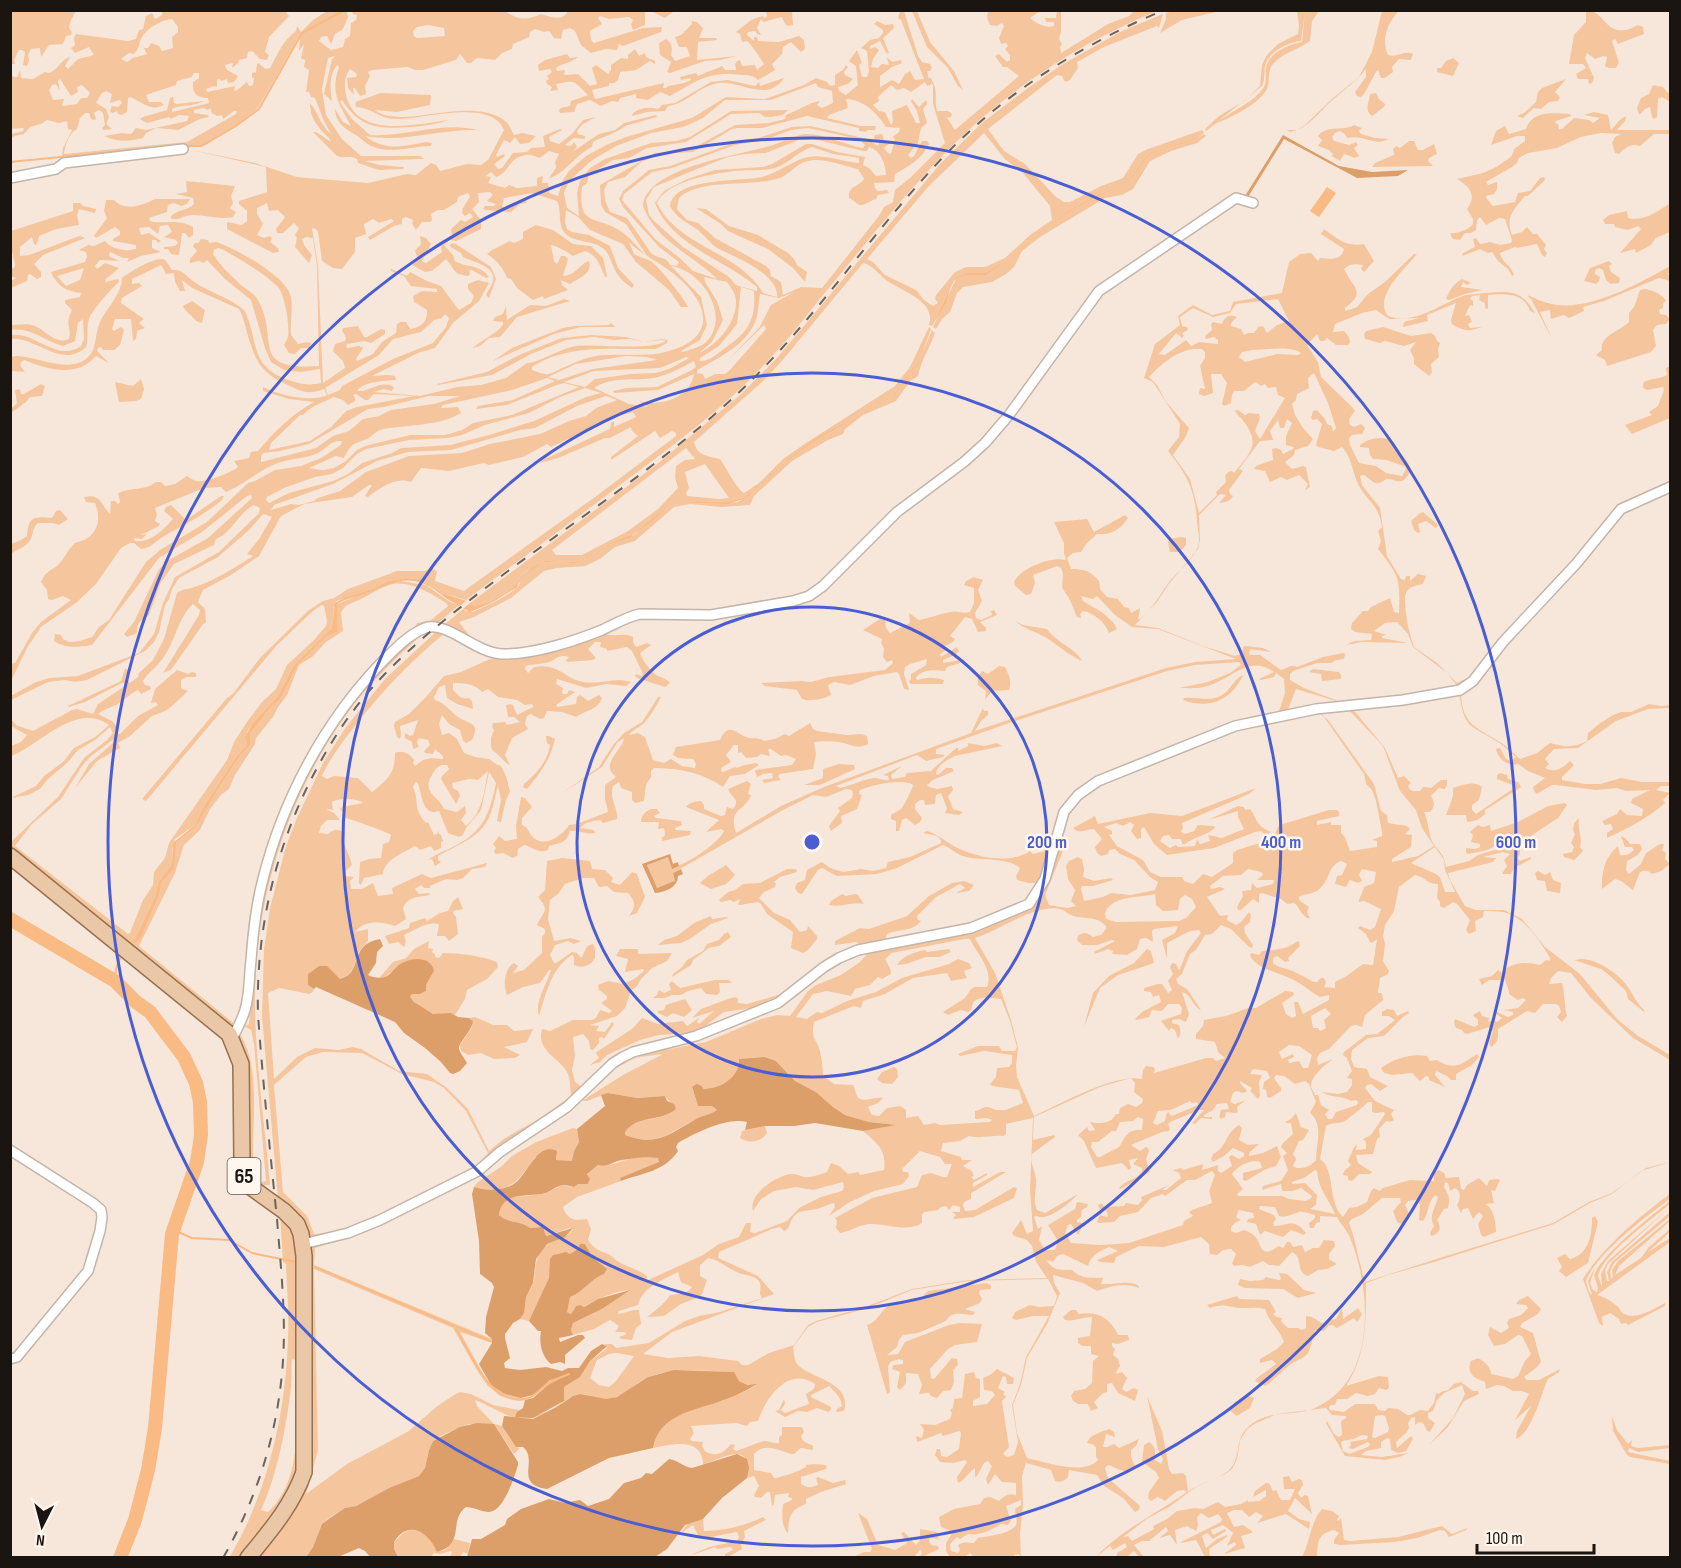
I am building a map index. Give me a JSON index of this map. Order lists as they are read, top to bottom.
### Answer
{
  "streets": {
    "main road": ["65"]
  },
  "scale_bar": "100 m",
  "north": "bottom",
  "rings": ["200 m", "400 m", "600 m"]
}
